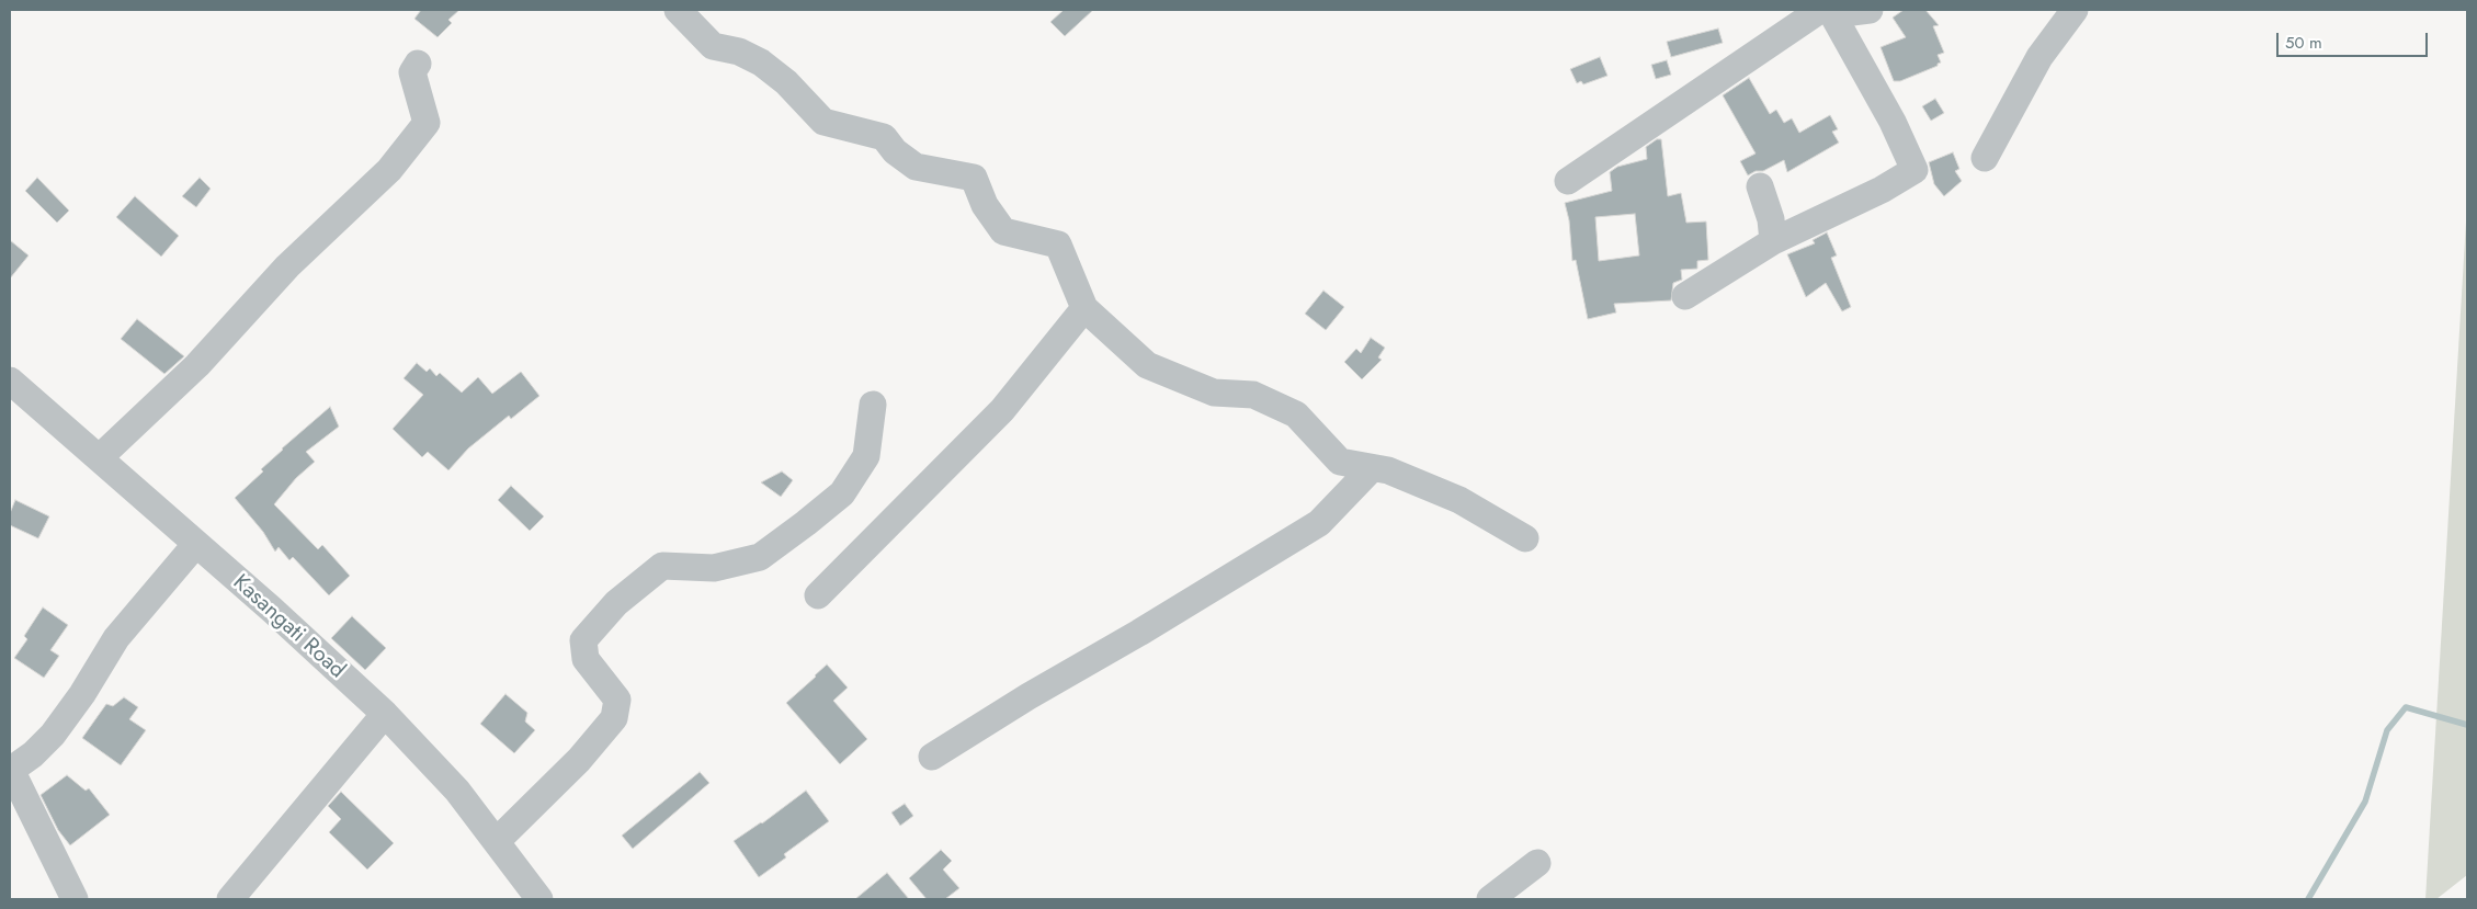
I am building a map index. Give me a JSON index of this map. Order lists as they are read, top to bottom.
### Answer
{
  "streets": {
    "street": ["Kasangati Road"]
  },
  "scale_bar": "50 m"
}
